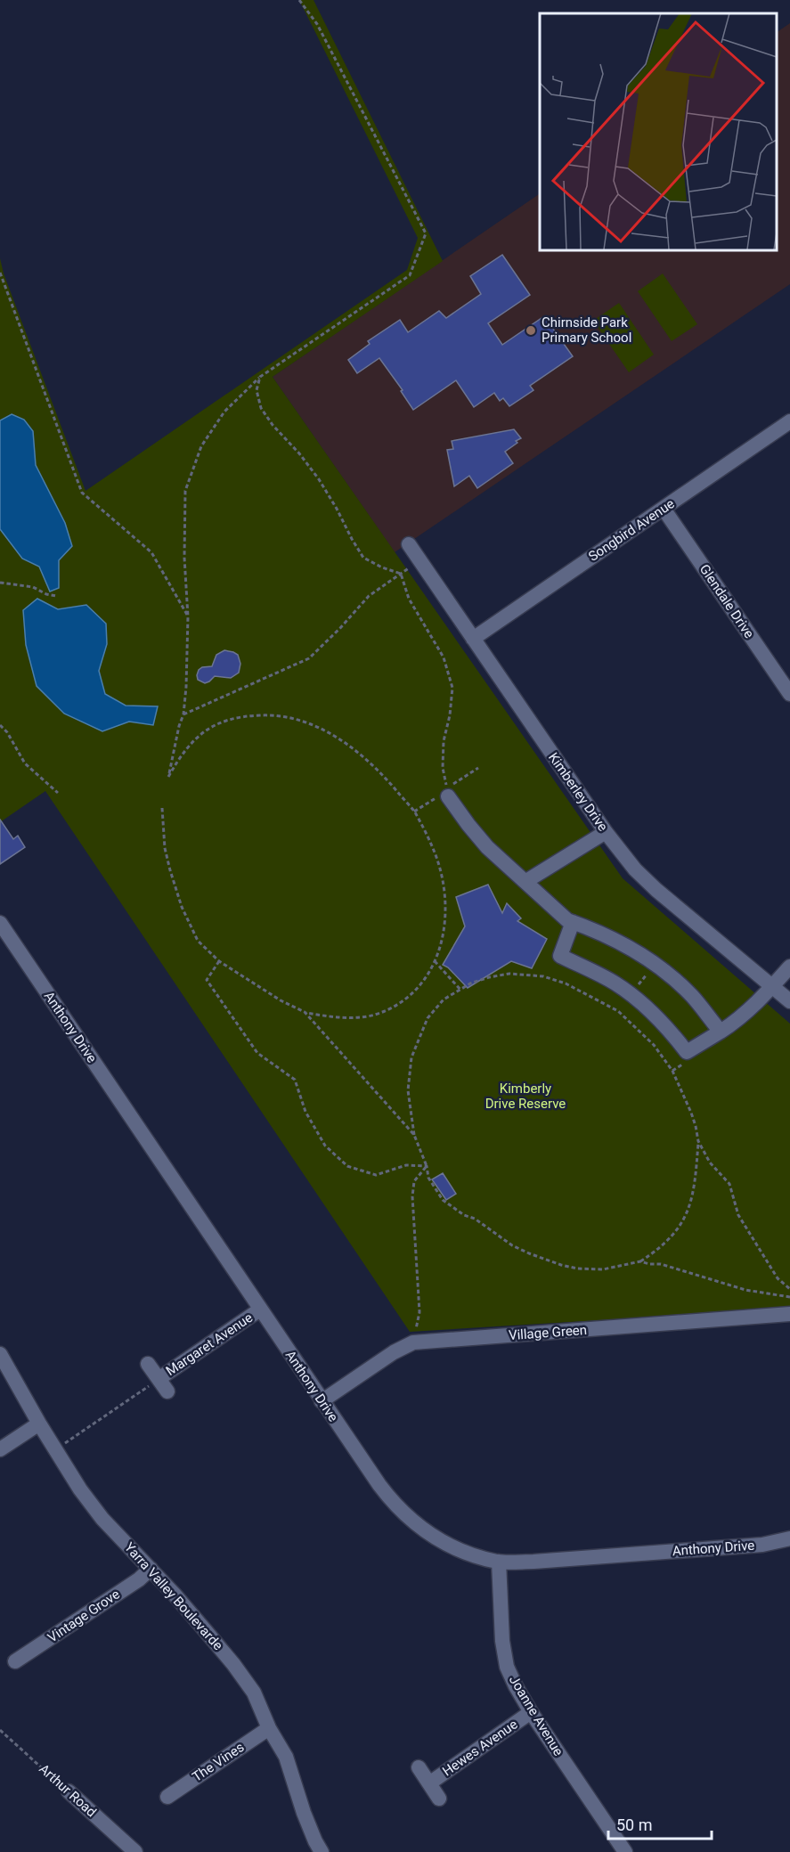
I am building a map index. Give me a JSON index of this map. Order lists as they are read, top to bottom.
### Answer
{
  "streets": {
    "street": [
      "Songbird Avenue",
      "Glendale Drive",
      "Kimberley Drive",
      "Anthony Drive",
      "Village Green",
      "Margaret Avenue",
      "Yarra Valley Boulevarde",
      "Vintage Grove",
      "Joanne Avenue",
      "Hewes Avenue",
      "The Vines",
      "Arthur Road"
    ]
  },
  "crossings": [
    ["Songbird Avenue", "Glendale Drive"],
    ["Songbird Avenue", "Kimberley Drive"],
    ["Anthony Drive", "Village Green"],
    ["Anthony Drive", "Margaret Avenue"],
    ["Anthony Drive", "Joanne Avenue"],
    ["Yarra Valley Boulevarde", "Vintage Grove"],
    ["Yarra Valley Boulevarde", "The Vines"],
    ["Joanne Avenue", "Hewes Avenue"]
  ],
  "parks": ["Kimberly Drive Reserve"],
  "places": ["Chirnside Park Primary School"],
  "scale_bar": "50 m"
}
